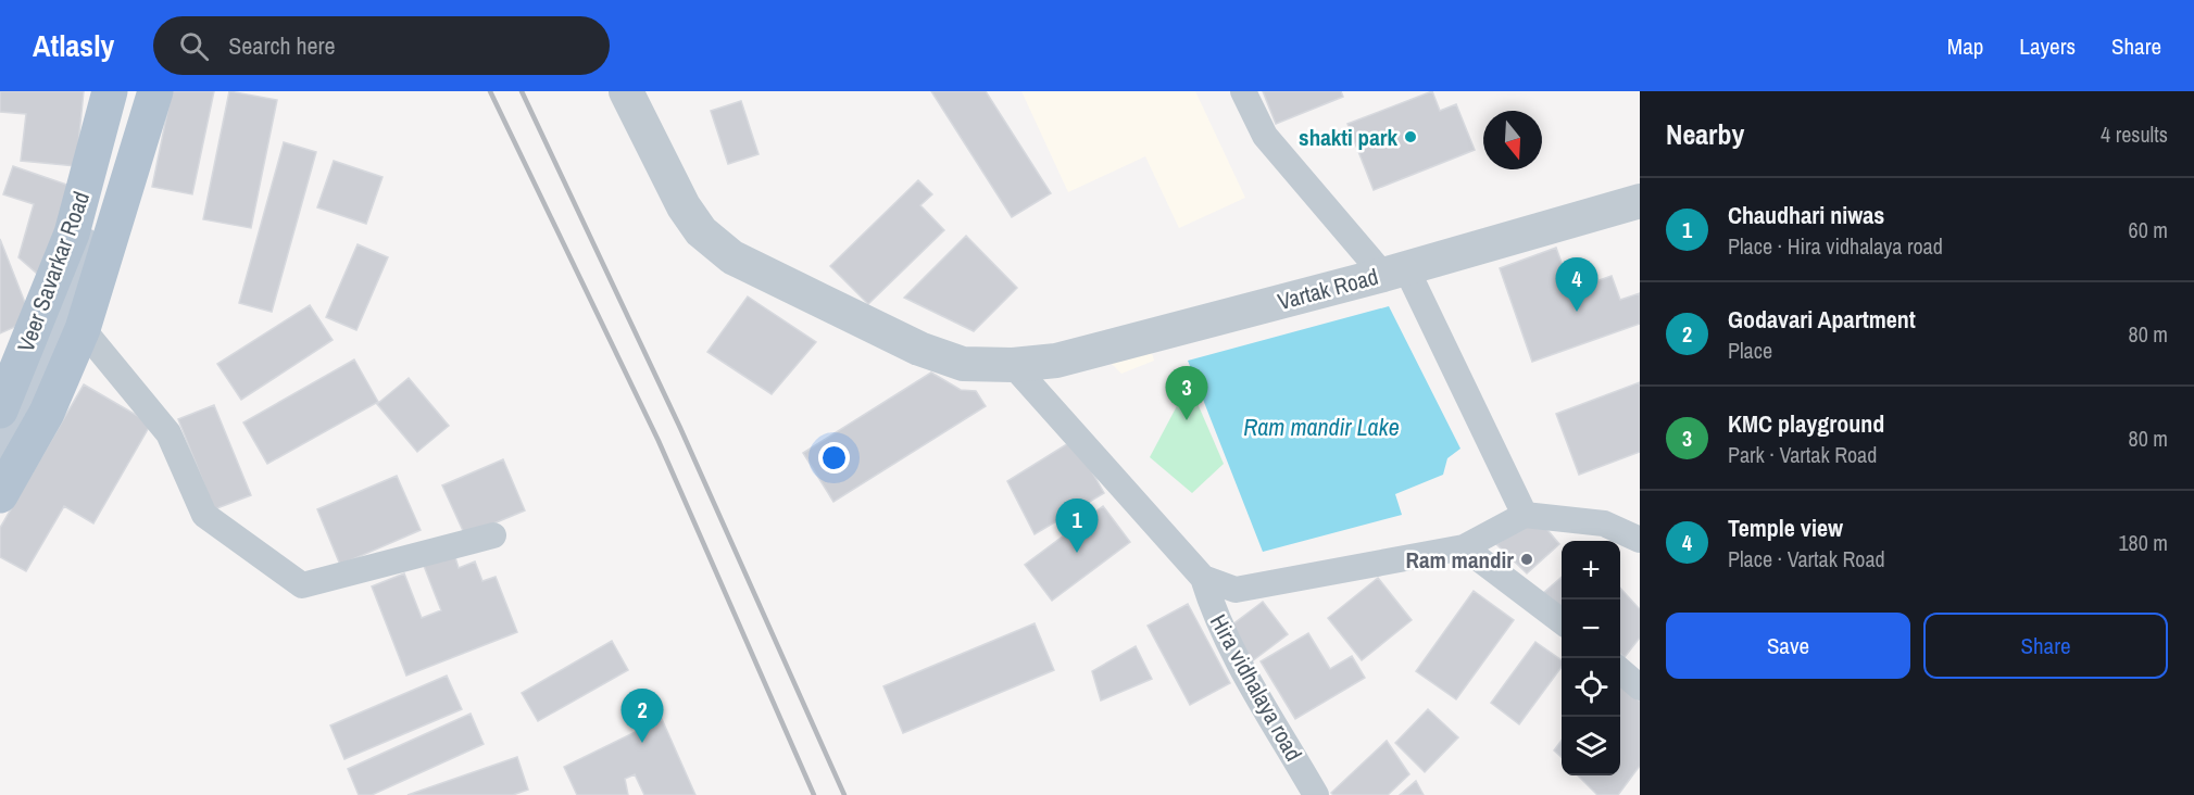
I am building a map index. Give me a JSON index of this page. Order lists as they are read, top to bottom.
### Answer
{
  "streets": {
    "main road": ["Veer Savarkar Road"],
    "street": ["Vartak Road", "Hira vidhalaya road"]
  },
  "water": ["Ram mandir Lake"],
  "places": ["shakti park", "Ram mandir"],
  "north": "bottom",
  "page": {
    "header": "Atlasly",
    "search": "Search here",
    "nav": ["Map", "Layers", "Share"],
    "heading": ["Nearby", "4 results"],
    "list": [
      {
        "mark": "1",
        "name": "Chaudhari niwas",
        "note": "Place · Hira vidhalaya road",
        "value": "60 m"
      },
      {
        "mark": "2",
        "name": "Godavari Apartment",
        "note": "Place",
        "value": "80 m"
      },
      {
        "mark": "3",
        "name": "KMC playground",
        "note": "Park · Vartak Road",
        "value": "80 m"
      },
      {
        "mark": "4",
        "name": "Temple view",
        "note": "Place · Vartak Road",
        "value": "180 m"
      }
    ],
    "pins": [
      "4",
      "3",
      "1",
      "2"
    ],
    "map_buttons": ["+", "−"],
    "buttons": ["Save", "Share"]
  }
}
